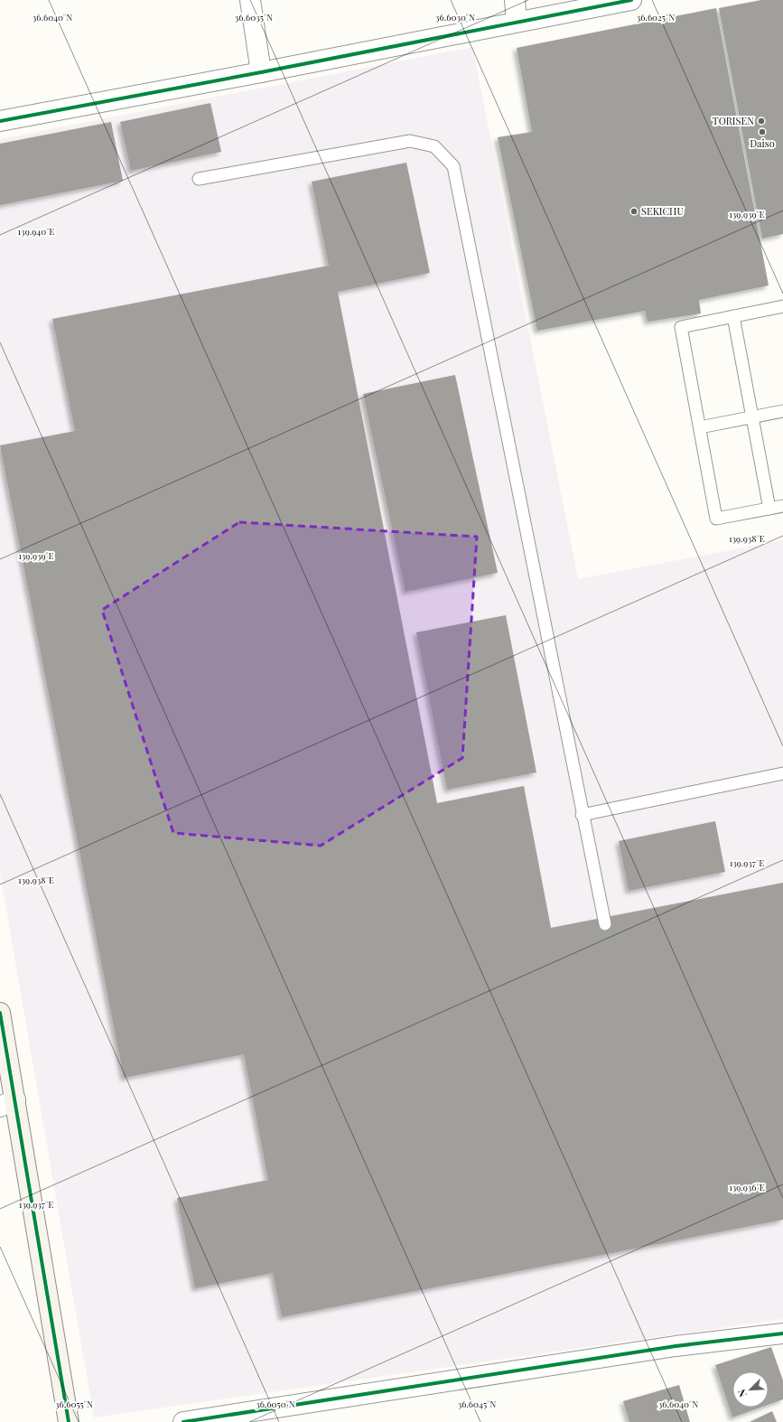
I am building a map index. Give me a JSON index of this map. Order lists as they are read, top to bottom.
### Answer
{
  "places": ["TORISEN", "Daiso", "SEKICHU"],
  "north": "bottom left",
  "coordinates": [
    "36.6040°N",
    "36.6035°N",
    "36.6030°N",
    "36.6025°N",
    "139.939°E",
    "139.940°E",
    "139.938°E",
    "139.937°E",
    "139.936°E",
    "36.6055°N",
    "36.6050°N",
    "36.6045°N"
  ]
}
